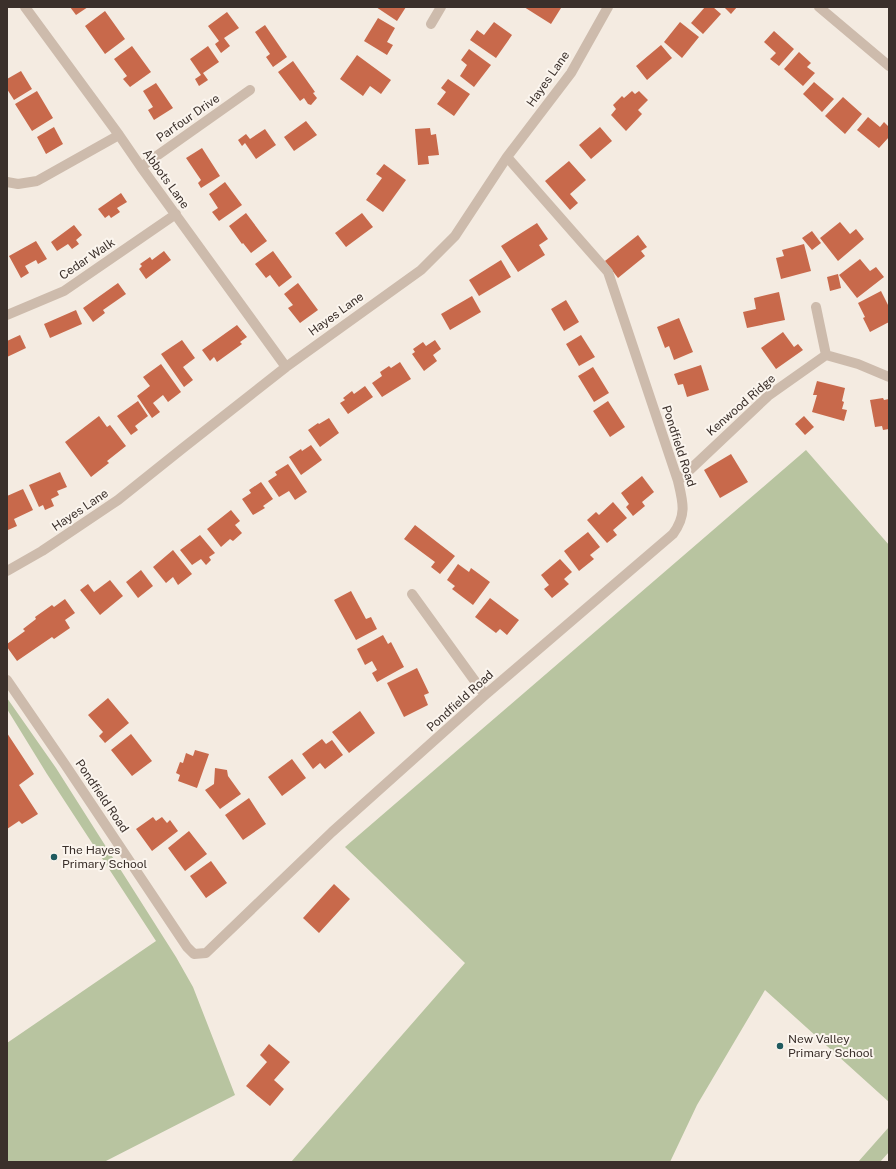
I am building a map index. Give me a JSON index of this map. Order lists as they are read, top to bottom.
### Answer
{
  "streets": {
    "street": [
      "Hayes Lane",
      "Parfour Drive",
      "Abbots Lane",
      "Cedar Walk",
      "Kenwood Ridge",
      "Pondfield Road"
    ]
  },
  "crossings": [
    ["Hayes Lane", "Abbots Lane"],
    ["Hayes Lane", "Pondfield Road"],
    ["Parfour Drive", "Abbots Lane"],
    ["Abbots Lane", "Cedar Walk"],
    ["Kenwood Ridge", "Pondfield Road"]
  ],
  "places": ["The Hayes Primary School", "New Valley Primary School"]
}
